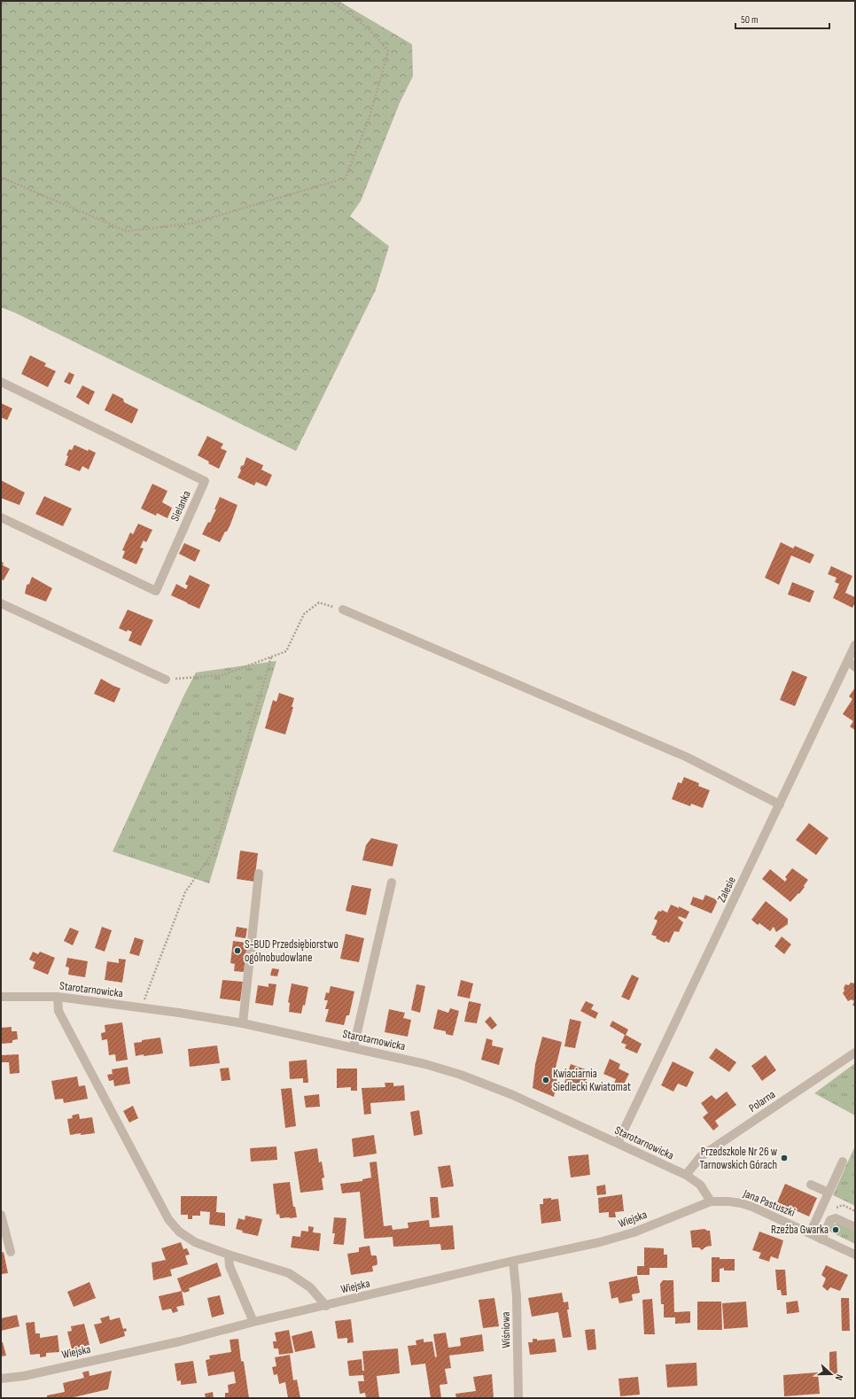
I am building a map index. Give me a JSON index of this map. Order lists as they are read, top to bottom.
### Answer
{
  "streets": {
    "street": [
      "Sielanka",
      "Zalesie",
      "Starotarnowicka",
      "Polarna",
      "Jana Pastuszki",
      "Wiejska",
      "Wiśniowa"
    ]
  },
  "crossings": [
    ["Zalesie", "Starotarnowicka"],
    ["Starotarnowicka", "Polarna"],
    ["Starotarnowicka", "Jana Pastuszki"],
    ["Starotarnowicka", "Wiejska"],
    ["Jana Pastuszki", "Wiejska"],
    ["Wiejska", "Wiśniowa"]
  ],
  "places": [
    "S-BUD Przedsiębiorstwo ogólnobudowlane",
    "Kwiaciarnia Siedlecki Kwiatomat",
    "Przedszkole Nr 26 w Tarnowskich Górach",
    "Rzeźba Gwarka"
  ],
  "scale_bar": "50 m",
  "north": "right"
}
